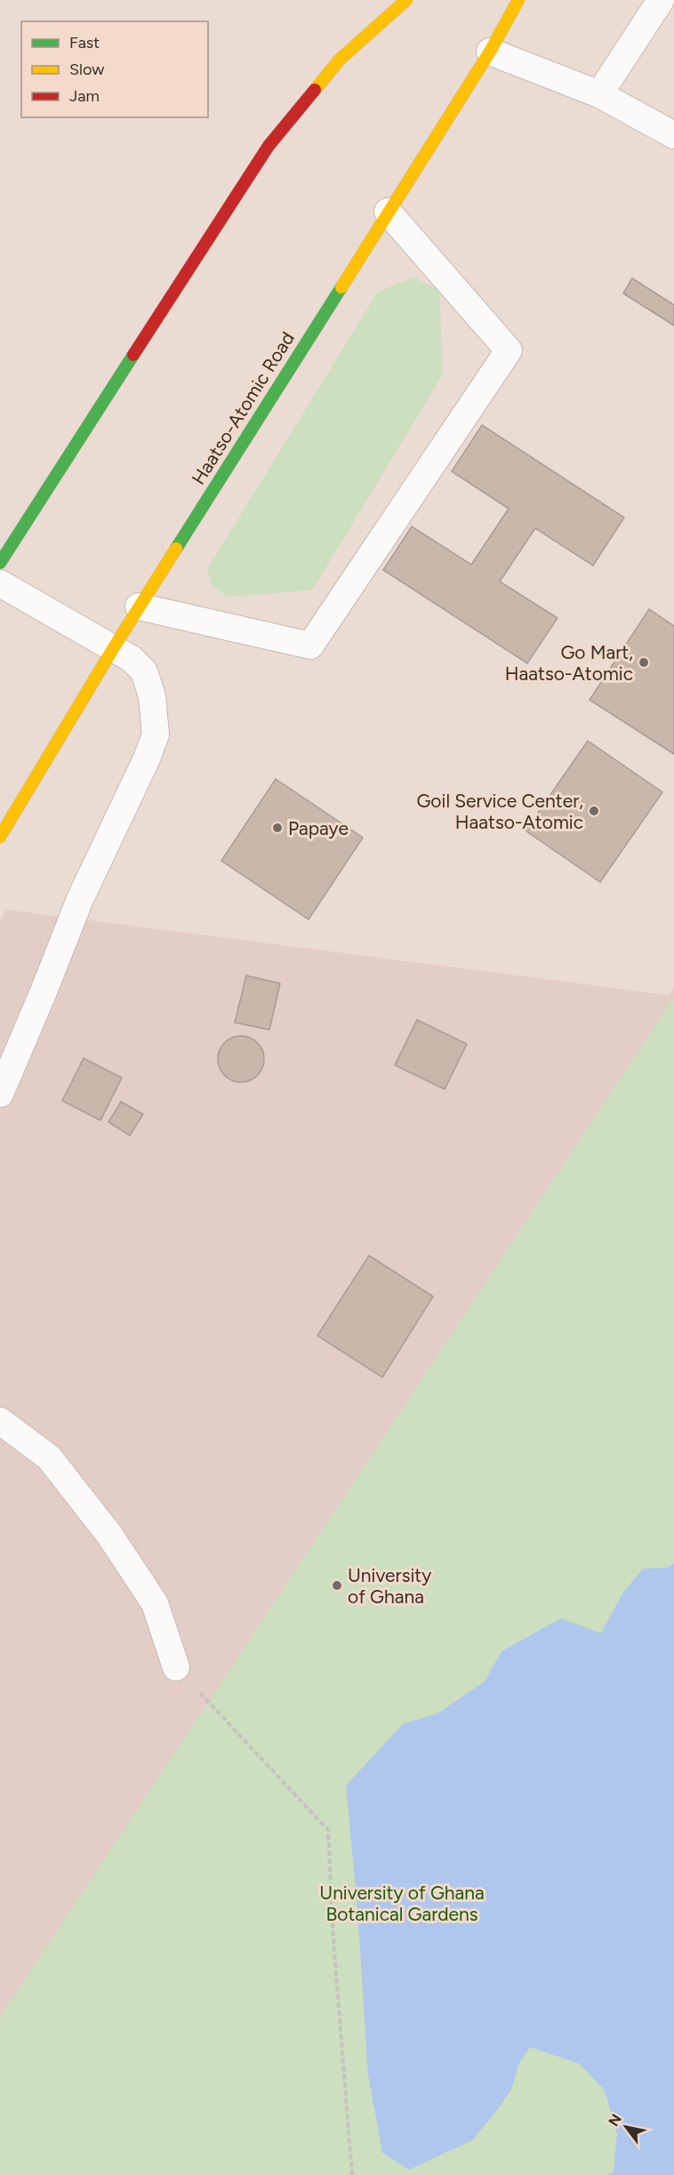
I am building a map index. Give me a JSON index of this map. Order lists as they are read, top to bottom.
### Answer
{
  "streets": {
    "main road": ["Haatso-Atomic Road"]
  },
  "parks": ["University of Ghana Botanical Gardens"],
  "places": [
    "Go Mart, Haatso-Atomic",
    "Goil Service Center, Haatso-Atomic",
    "Papaye",
    "University of Ghana"
  ],
  "legend": ["Fast", "Slow", "Jam"],
  "north": "top left"
}
